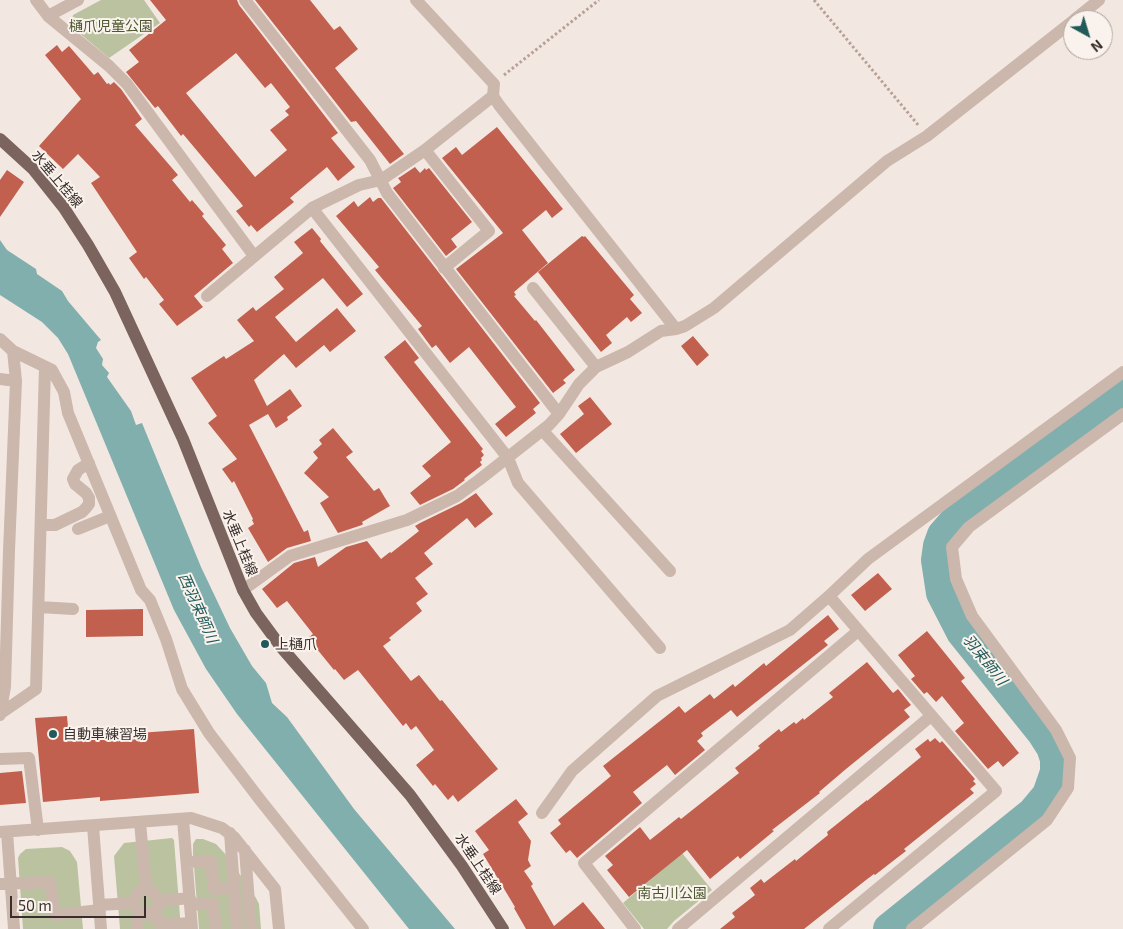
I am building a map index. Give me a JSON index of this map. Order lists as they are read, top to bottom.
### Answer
{
  "streets": {
    "main road": ["水垂上桂線"]
  },
  "water": ["西羽束師川", "羽束師川"],
  "parks": ["樋爪児童公園", "南古川公園"],
  "places": ["上樋爪", "自動車練習場"],
  "scale_bar": "50 m",
  "north": "bottom right"
}
